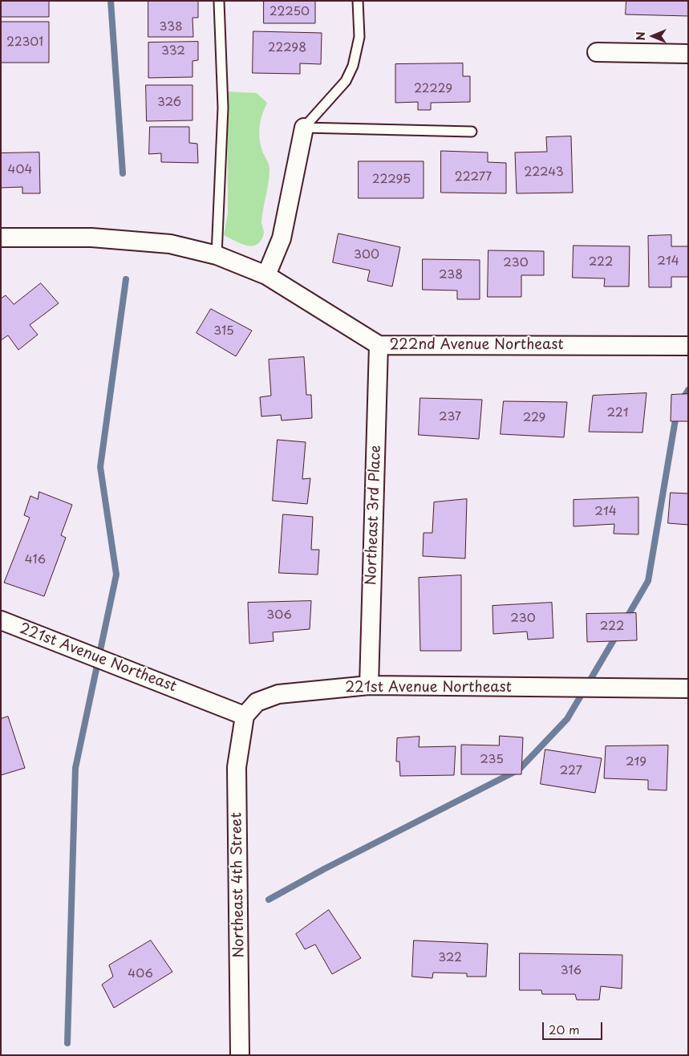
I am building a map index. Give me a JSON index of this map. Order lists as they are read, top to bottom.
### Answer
{
  "streets": {
    "street": [
      "222nd Avenue Northeast",
      "Northeast 3rd Place",
      "221st Avenue Northeast",
      "Northeast 4th Street"
    ]
  },
  "crossings": [
    ["222nd Avenue Northeast", "Northeast 3rd Place"],
    ["Northeast 3rd Place", "221st Avenue Northeast"],
    ["221st Avenue Northeast", "Northeast 4th Street"]
  ],
  "house_numbers": [
    "22250",
    "338",
    "22301",
    "22298",
    "332",
    "22229",
    "326",
    "404",
    "22243",
    "22277",
    "22295",
    "300",
    "214",
    "222",
    "230",
    "238",
    "315",
    "221",
    "237",
    "229",
    "214",
    "416",
    "306",
    "230",
    "222",
    "235",
    "219",
    "227",
    "322",
    "316",
    "406"
  ],
  "scale_bar": "20 m",
  "north": "left"
}
